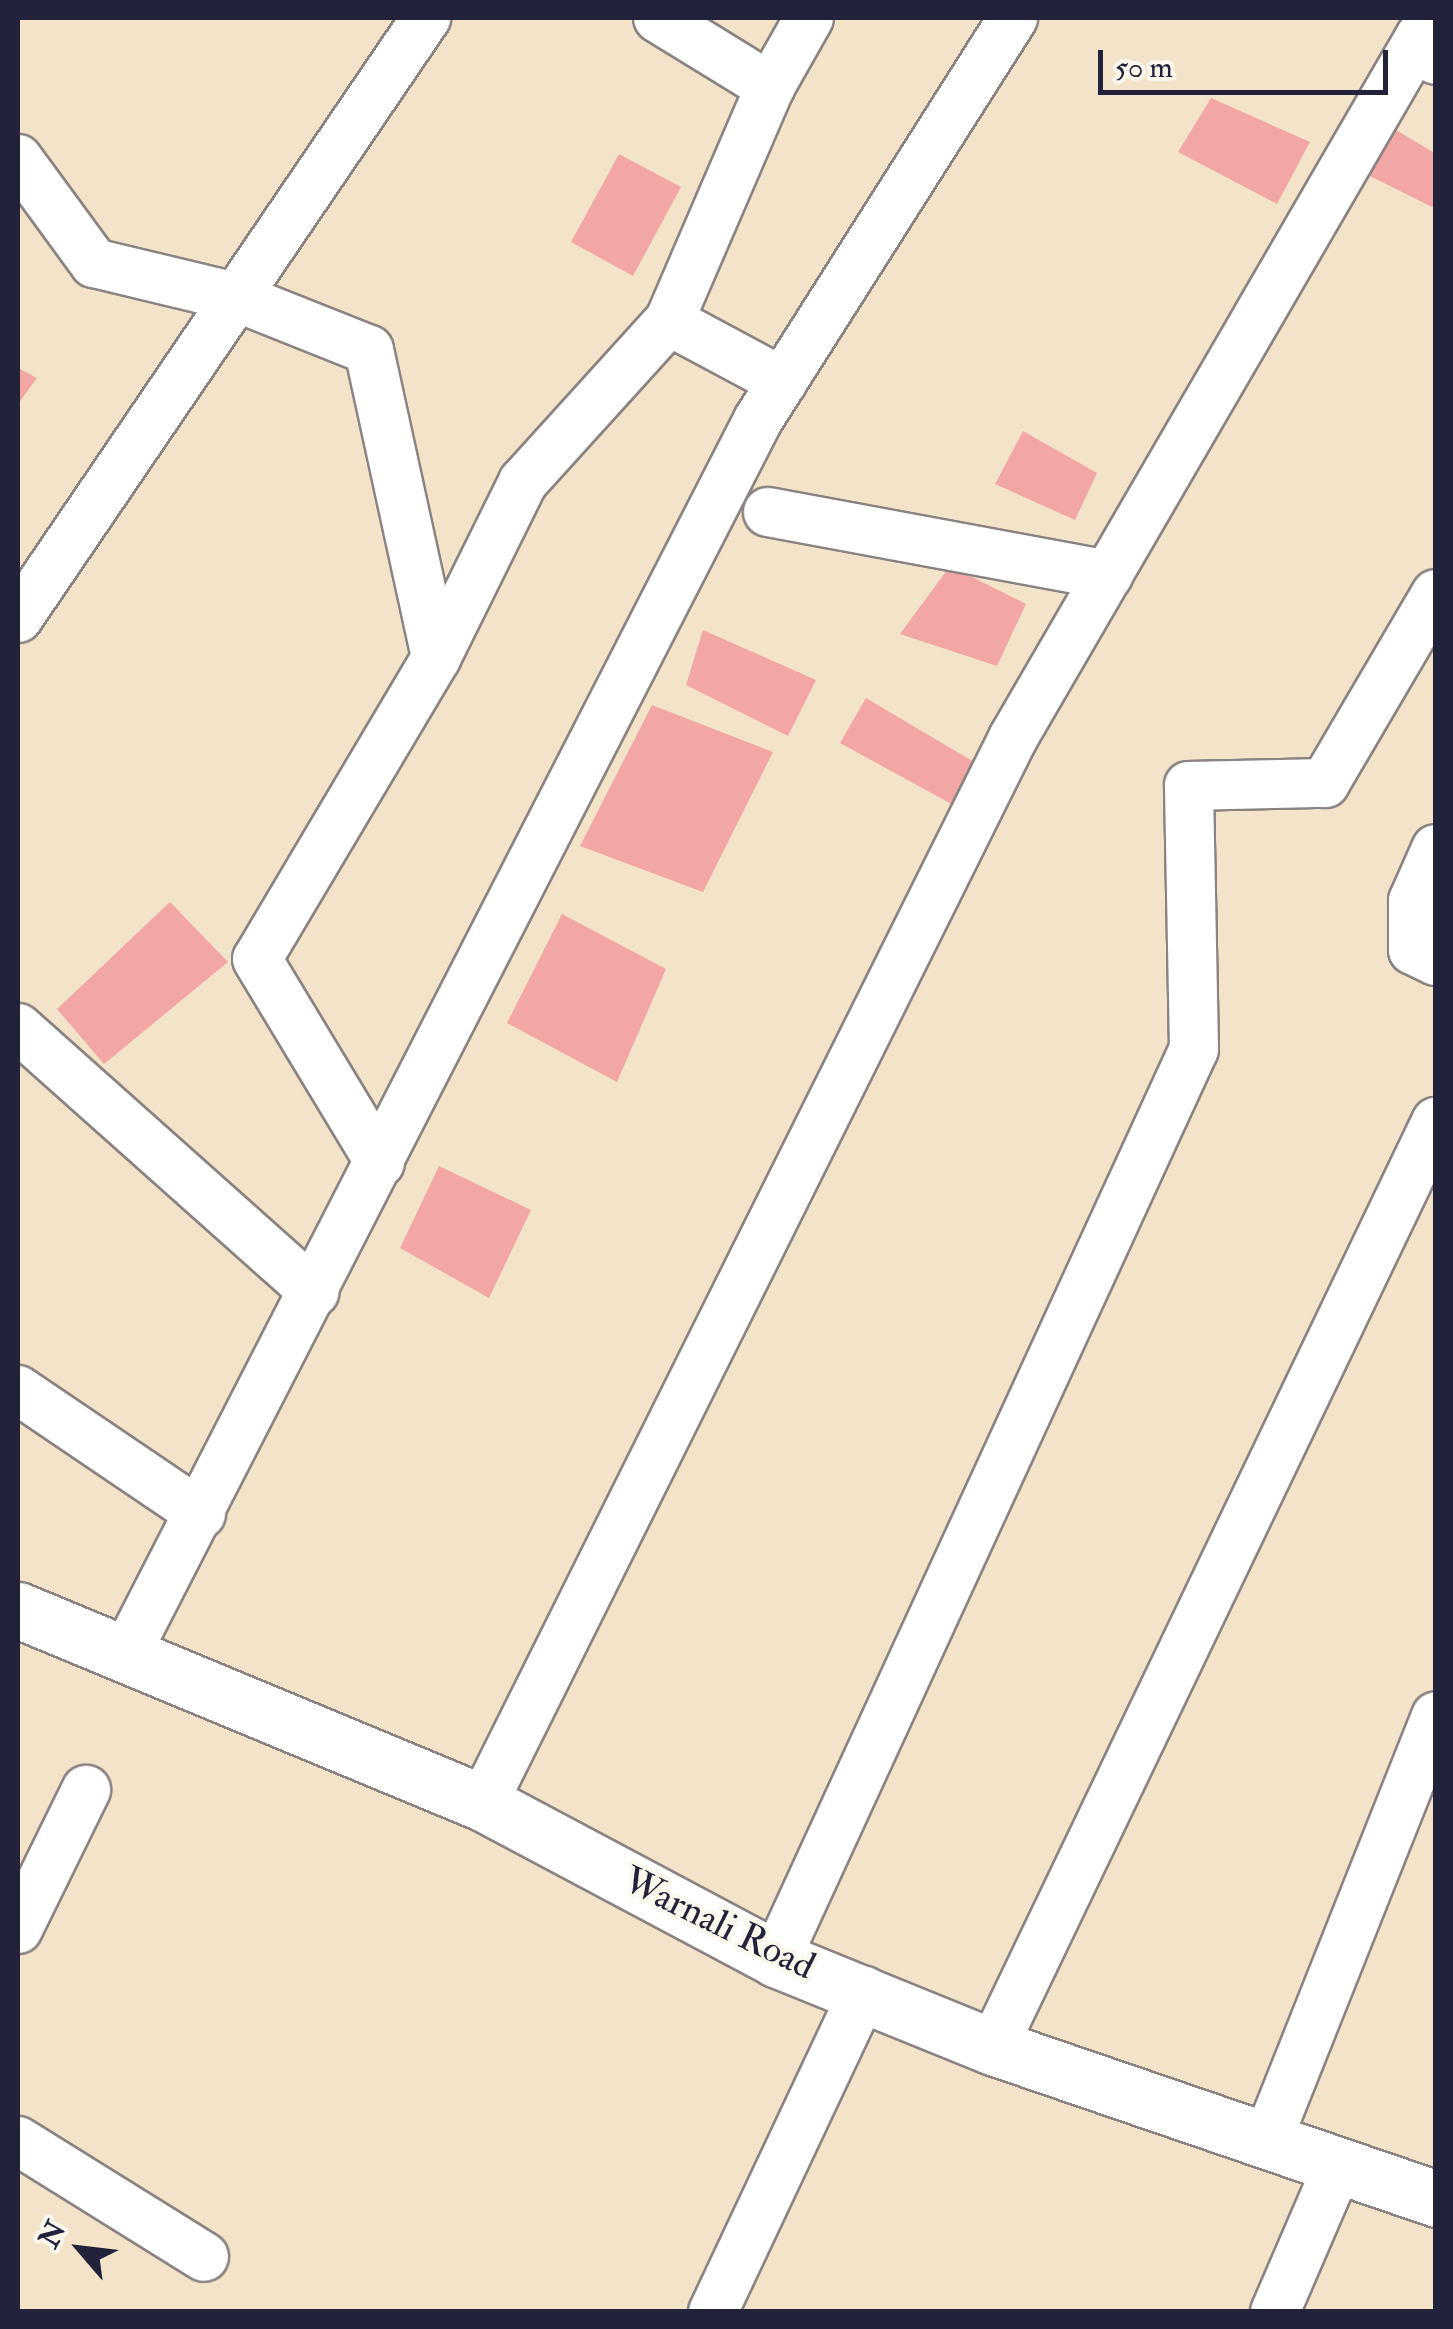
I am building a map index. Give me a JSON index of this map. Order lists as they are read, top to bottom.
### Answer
{
  "streets": {
    "main road": ["Warnali Road"]
  },
  "scale_bar": "50 m",
  "north": "top left"
}
